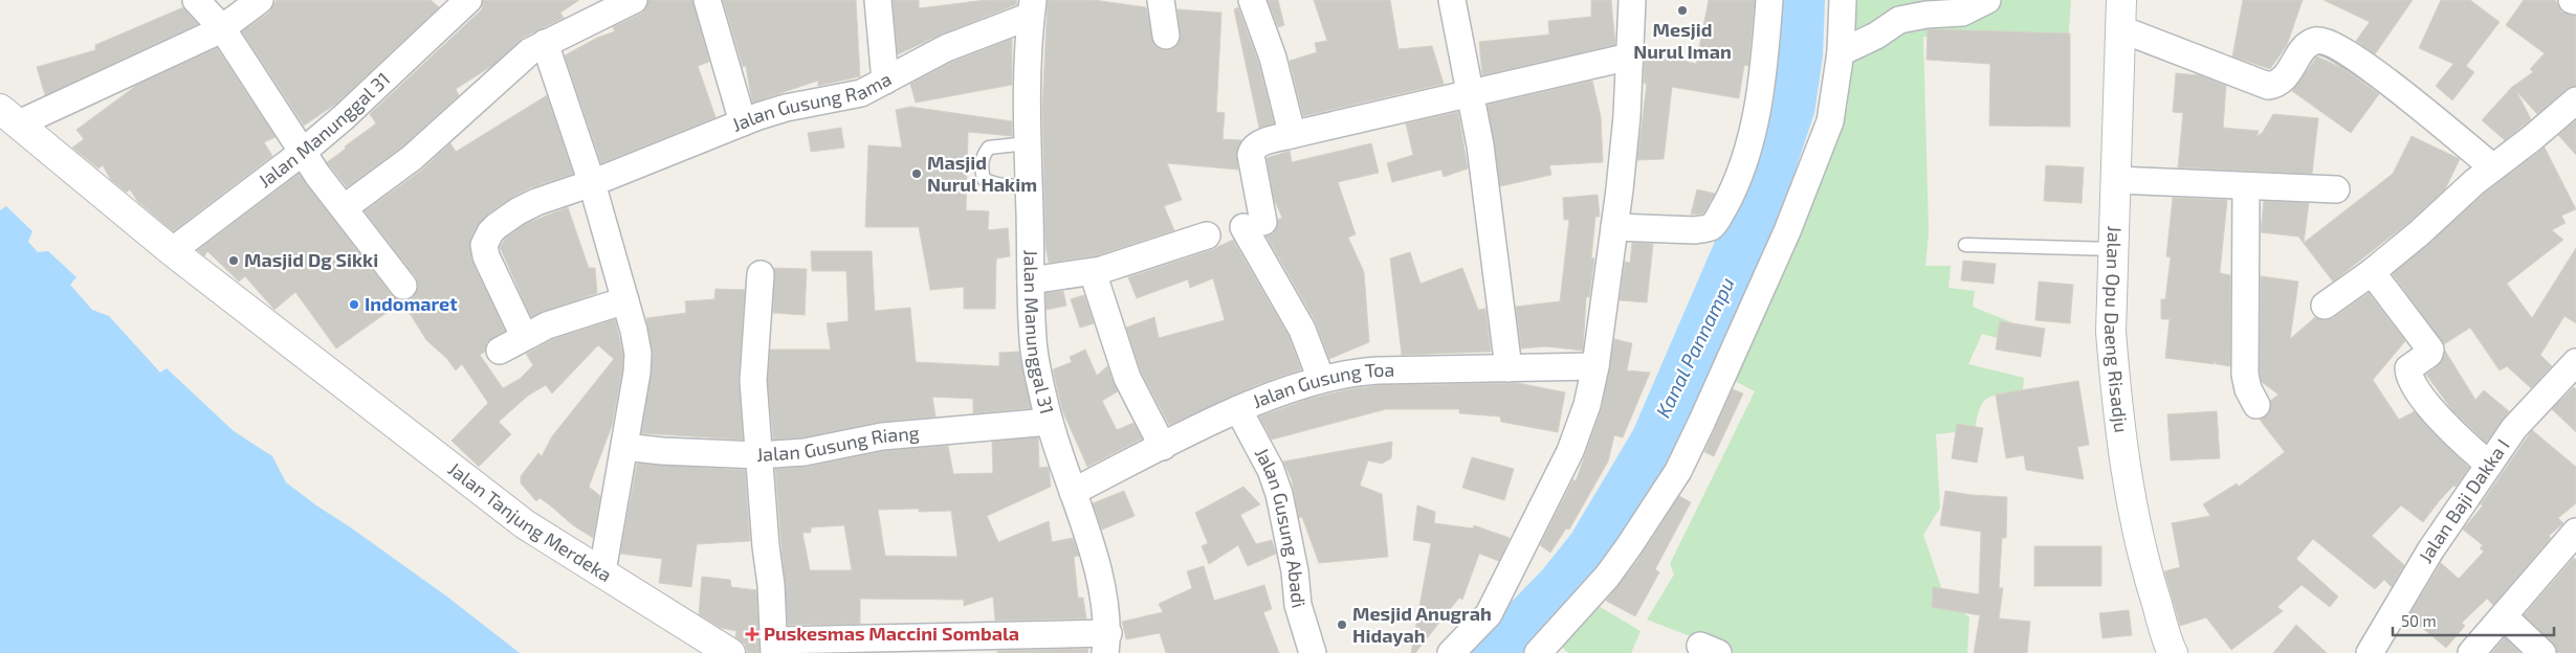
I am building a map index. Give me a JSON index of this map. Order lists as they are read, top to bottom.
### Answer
{
  "streets": {
    "street": [
      "Jalan Gusung Rama",
      "Jalan Manunggal 31",
      "Jalan Opu Daeng Risadju",
      "Jalan Gusung Toa",
      "Jalan Gusung Riang",
      "Jalan Baji Dakka I",
      "Jalan Tanjung Merdeka",
      "Jalan Gusung Abadi"
    ]
  },
  "crossings": [
    ["Jalan Gusung Rama", "Jalan Manunggal 31"],
    ["Jalan Manunggal 31", "Jalan Gusung Toa"],
    ["Jalan Manunggal 31", "Jalan Gusung Riang"],
    ["Jalan Manunggal 31", "Jalan Tanjung Merdeka"],
    ["Jalan Gusung Toa", "Jalan Gusung Abadi"]
  ],
  "water": ["Kanal Pannampu"],
  "places": {
    "other": [
      "Mesjid Nurul Iman",
      "Masjid Nurul Hakim",
      "Masjid Dg Sikki",
      "Indomaret",
      "Mesjid Anugrah Hidayah"
    ],
    "health": ["Puskesmas Maccini Sombala"]
  },
  "scale_bar": "50 m"
}
